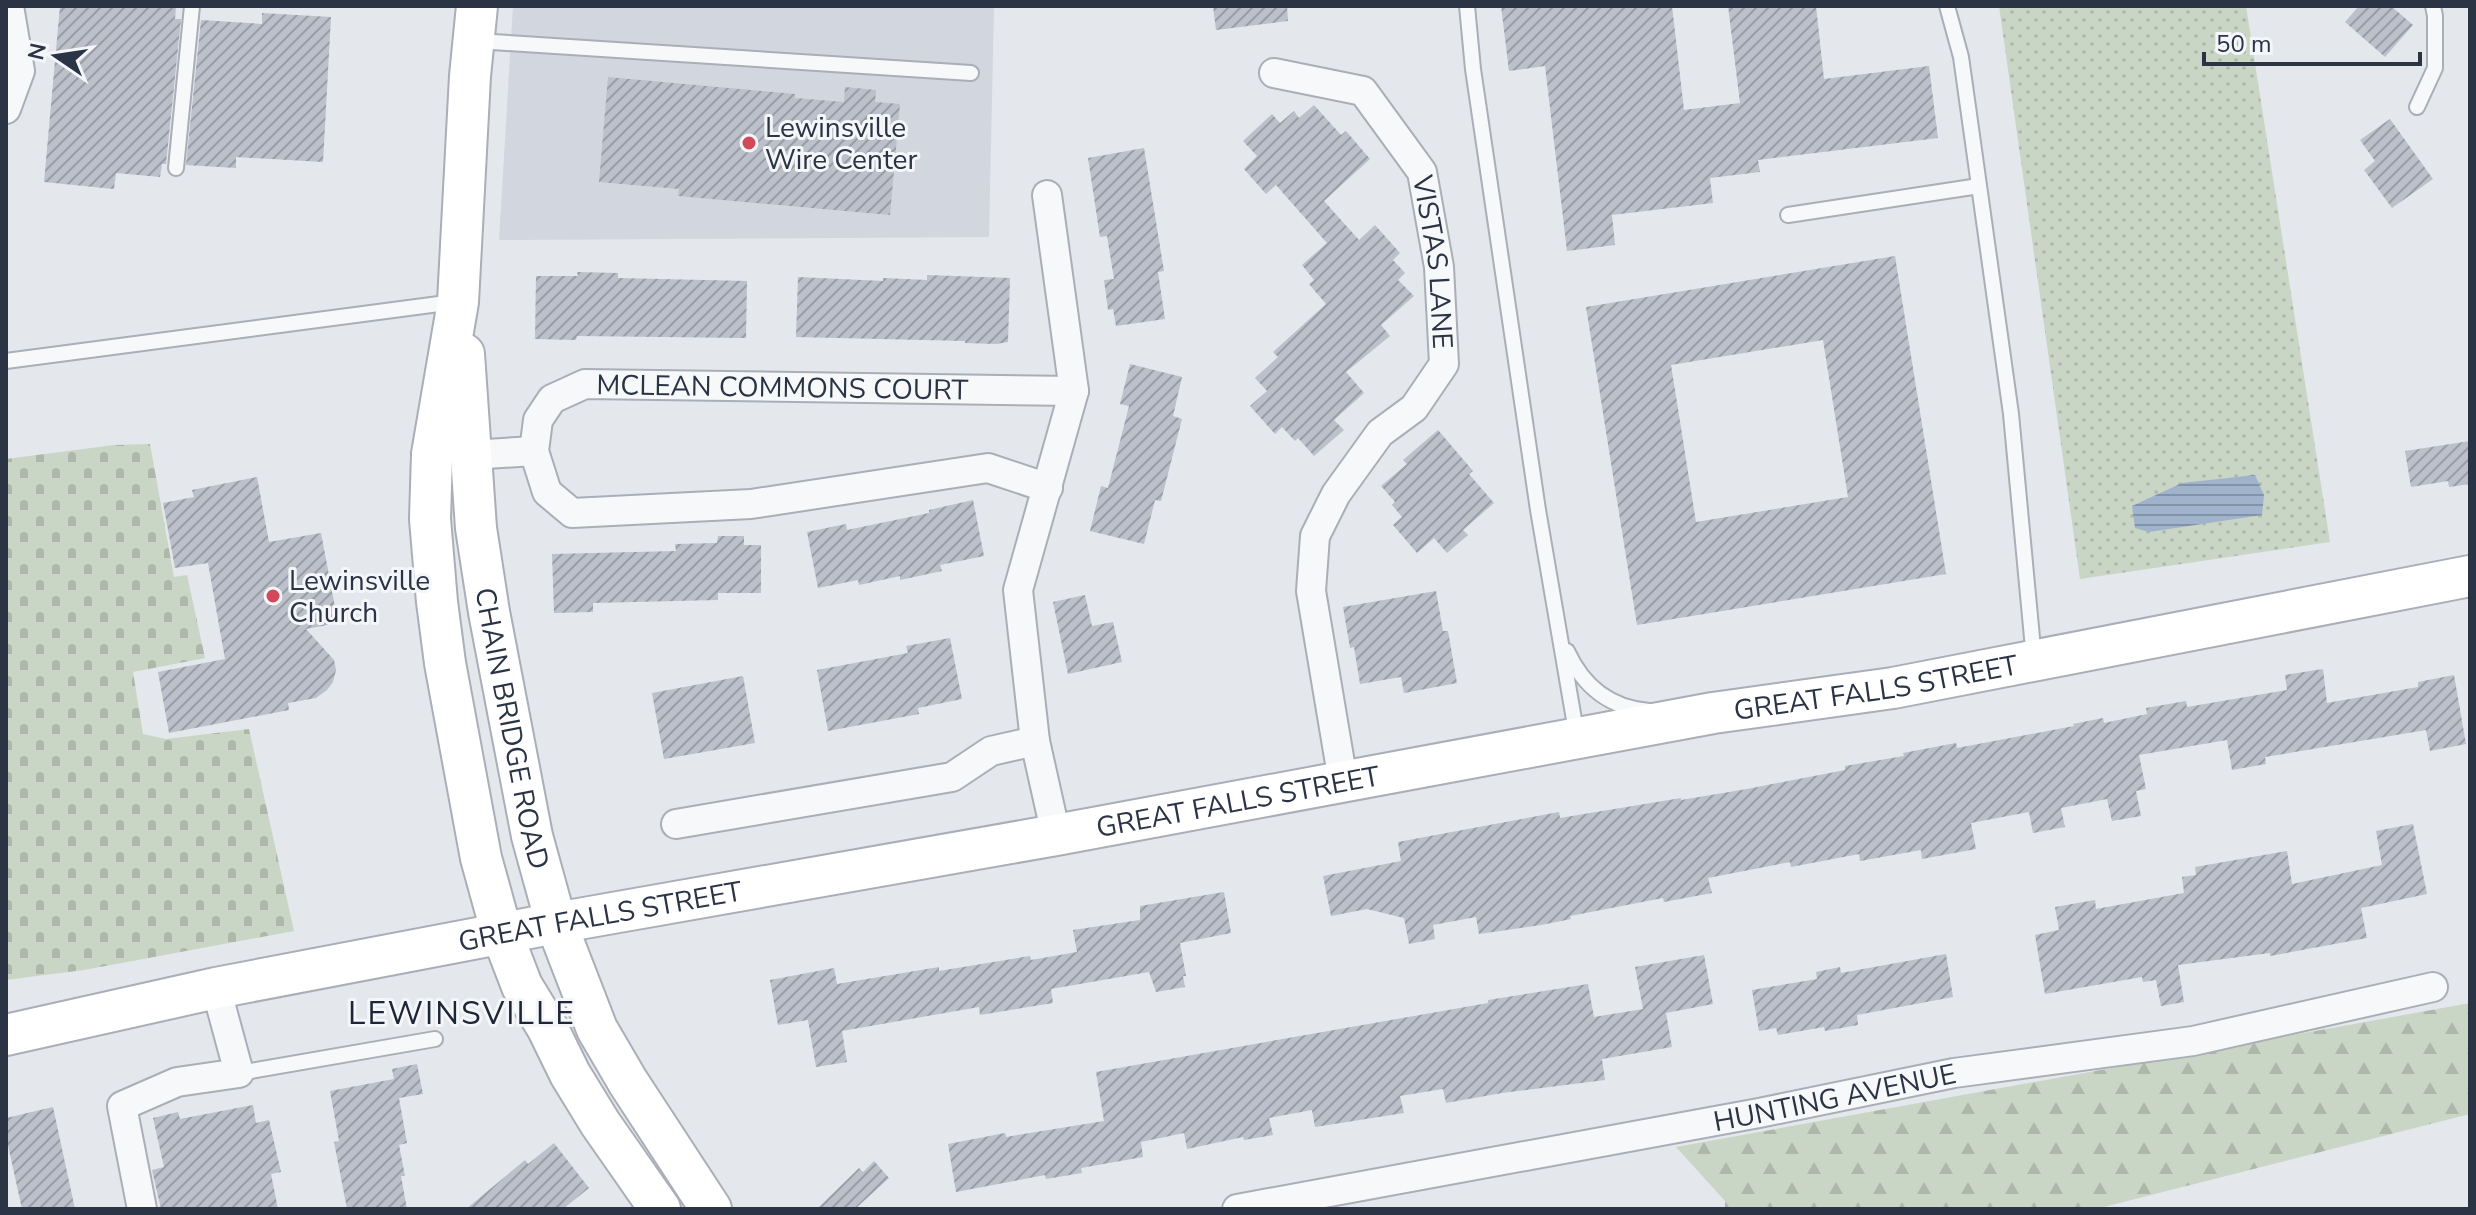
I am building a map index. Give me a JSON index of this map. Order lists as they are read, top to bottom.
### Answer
{
  "streets": {
    "main road": ["GREAT FALLS STREET", "CHAIN BRIDGE ROAD"],
    "street": ["VISTAS LANE", "MCLEAN COMMONS COURT", "HUNTING AVENUE"]
  },
  "crossings": [
    ["VISTAS LANE", "GREAT FALLS STREET"],
    ["GREAT FALLS STREET", "CHAIN BRIDGE ROAD"]
  ],
  "districts": ["LEWINSVILLE"],
  "places": ["Lewinsville Wire Center", "Lewinsville Church"],
  "scale_bar": "50 m",
  "north": "left"
}
